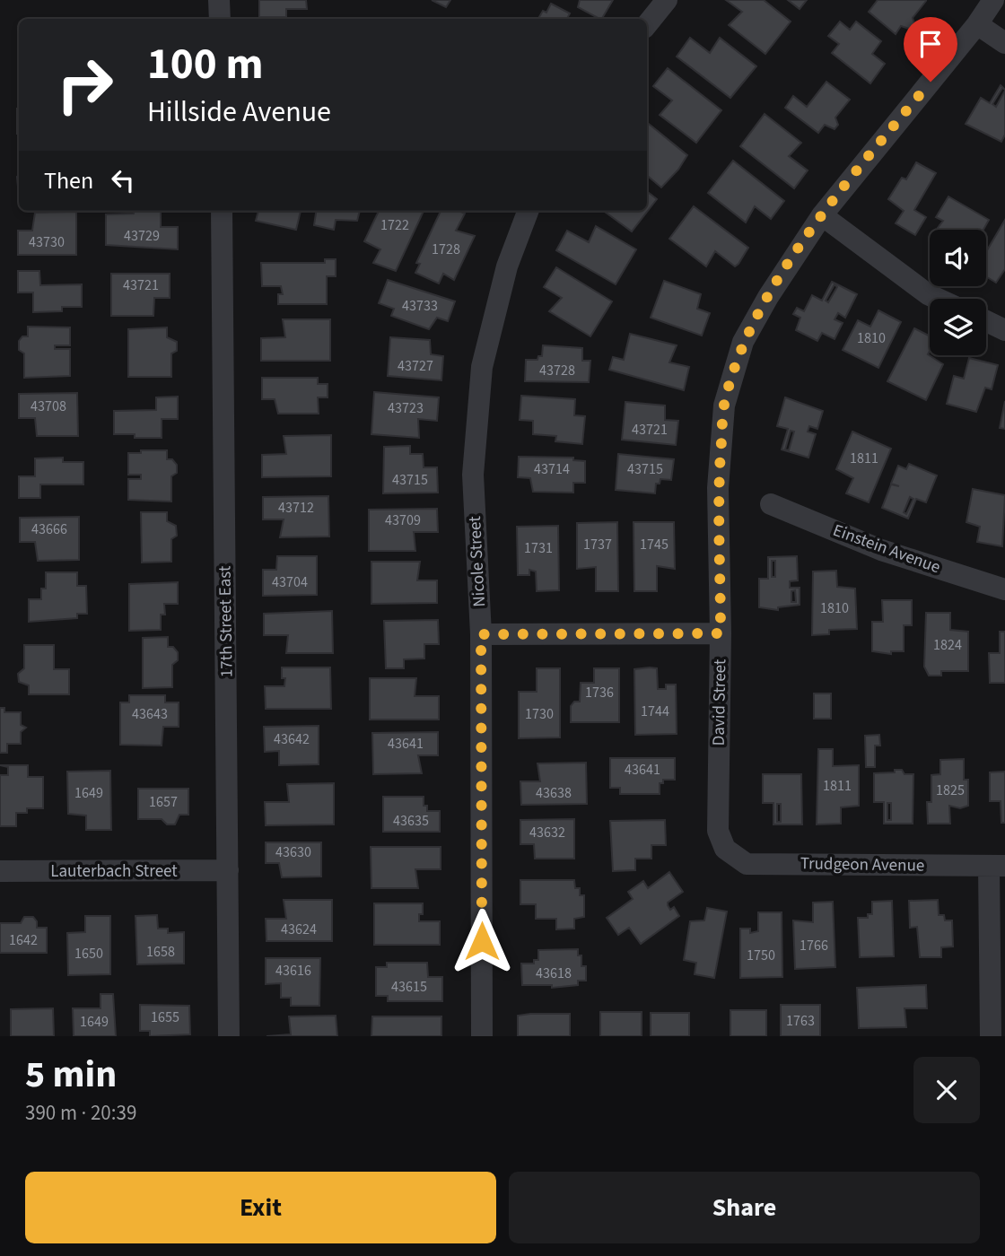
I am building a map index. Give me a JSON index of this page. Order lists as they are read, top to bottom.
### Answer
{
  "streets": {
    "street": [
      "Einstein Avenue",
      "Nicole Street",
      "17th Street East",
      "David Street",
      "Trudgeon Avenue",
      "Lauterbach Street"
    ]
  },
  "crossings": [
    ["17th Street East", "Lauterbach Street"],
    ["David Street", "Trudgeon Avenue"]
  ],
  "house_numbers": [
    "1722",
    "43729",
    "43730",
    "1728",
    "43721",
    "43733",
    "1810",
    "43727",
    "43728",
    "43708",
    "43723",
    "43721",
    "1811",
    "43714",
    "43715",
    "43715",
    "43712",
    "43709",
    "43666",
    "1737",
    "1745",
    "1731",
    "43704",
    "1810",
    "1824",
    "1736",
    "1744",
    "43643",
    "1730",
    "43642",
    "43641",
    "43641",
    "1811",
    "1825",
    "1649",
    "43638",
    "1657",
    "43635",
    "43632",
    "43630",
    "43624",
    "1642",
    "1766",
    "1658",
    "1650",
    "1750",
    "43616",
    "43618",
    "43615",
    "1655",
    "1763",
    "1649"
  ],
  "page": {
    "turn": ["100 m", "Hillside Avenue"],
    "then": "Then",
    "heading": ["5 min", "390 m · 20:39"],
    "buttons": ["Exit", "Share"]
  }
}
